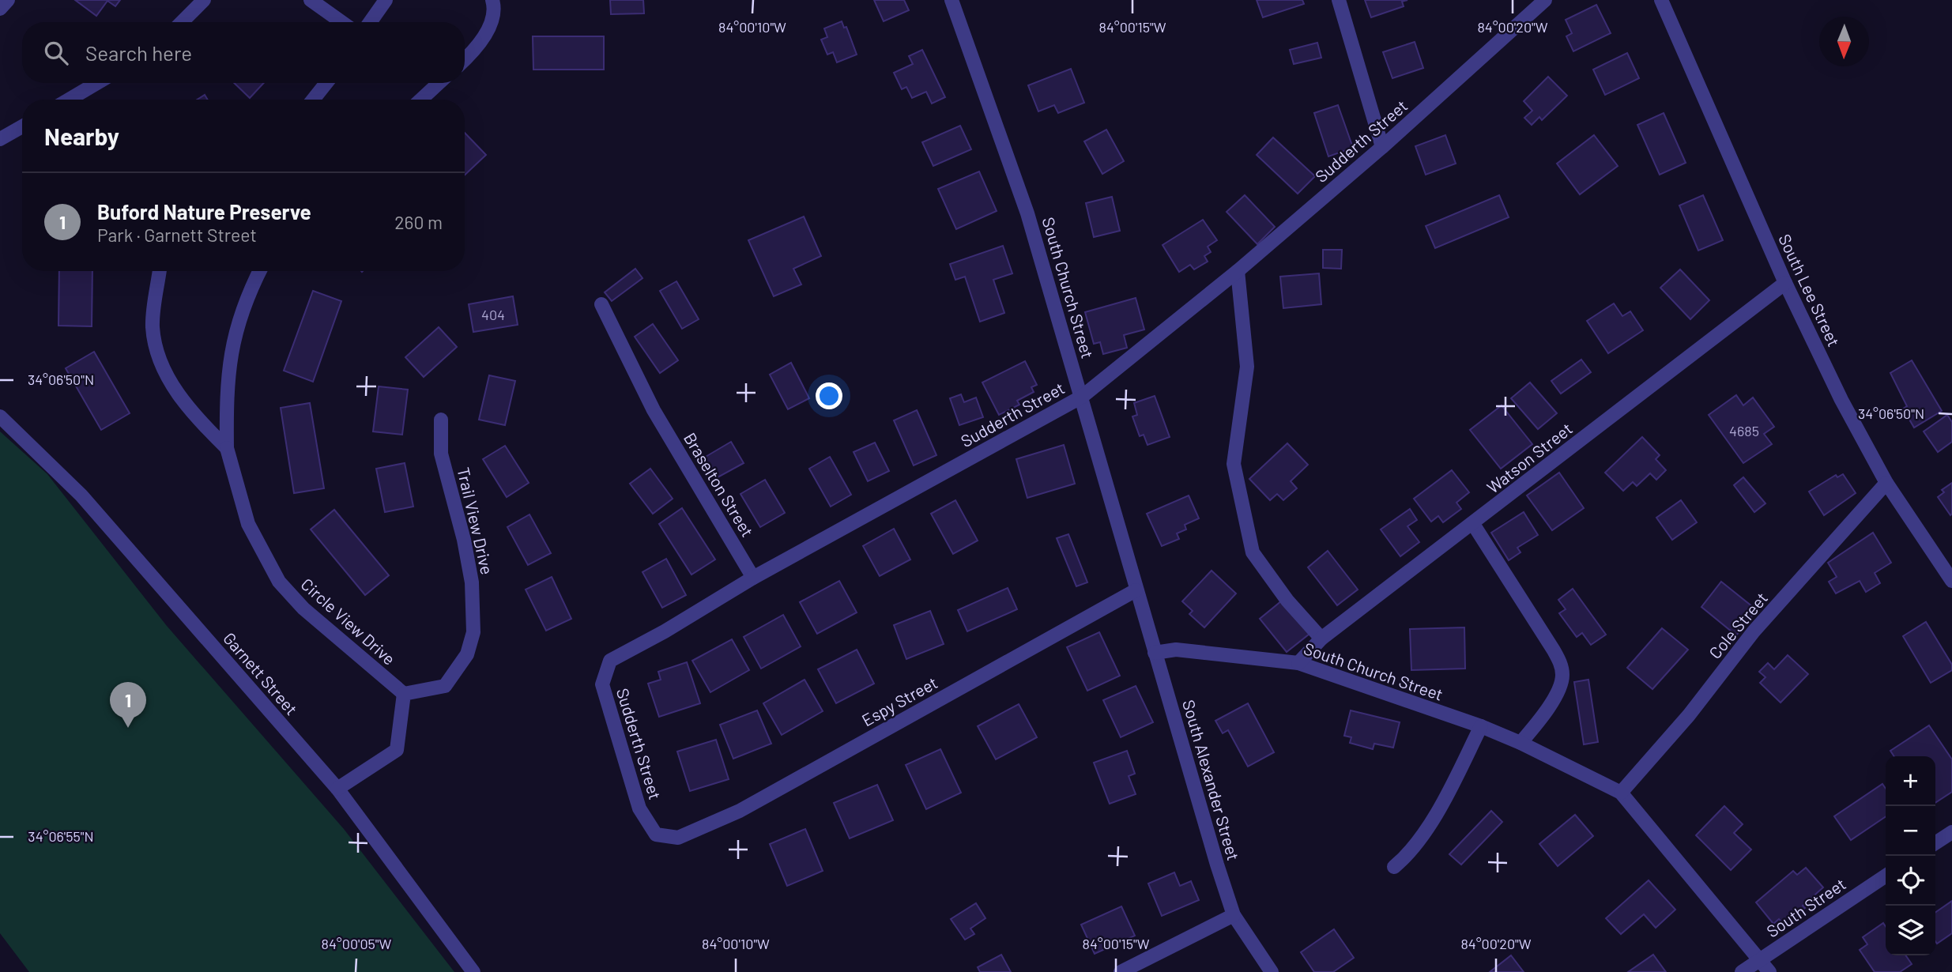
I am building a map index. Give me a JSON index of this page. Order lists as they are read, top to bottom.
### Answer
{
  "streets": {
    "street": [
      "Sudderth Street",
      "South Church Street",
      "South Lee Street",
      "Watson Street",
      "Braselton Street",
      "Trail View Drive",
      "Circle View Drive",
      "Cole Street",
      "Garnett Street",
      "Espy Street",
      "South Alexander Street",
      "South Street"
    ]
  },
  "crossings": [
    ["Sudderth Street", "South Church Street"],
    ["Sudderth Street", "Braselton Street"],
    ["Sudderth Street", "Espy Street"],
    ["South Church Street", "Watson Street"],
    ["South Church Street", "Espy Street"],
    ["South Church Street", "South Alexander Street"],
    ["South Lee Street", "Watson Street"],
    ["South Lee Street", "Cole Street"],
    ["Trail View Drive", "Circle View Drive"],
    ["Espy Street", "South Alexander Street"]
  ],
  "house_numbers": ["404", "4685"],
  "north": "bottom",
  "page": {
    "search": "Search here",
    "heading": "Nearby",
    "list": [
      {
        "mark": "1",
        "name": "Buford Nature Preserve",
        "note": "Park · Garnett Street",
        "value": "260 m"
      }
    ],
    "pins": "1",
    "map_buttons": ["+", "−"]
  },
  "coordinates": [
    "84°00'10\"W",
    "84°00'15\"W",
    "84°00'20\"W",
    "34°06'50\"N",
    "34°06'55\"N",
    "84°00'05\"W"
  ]
}
